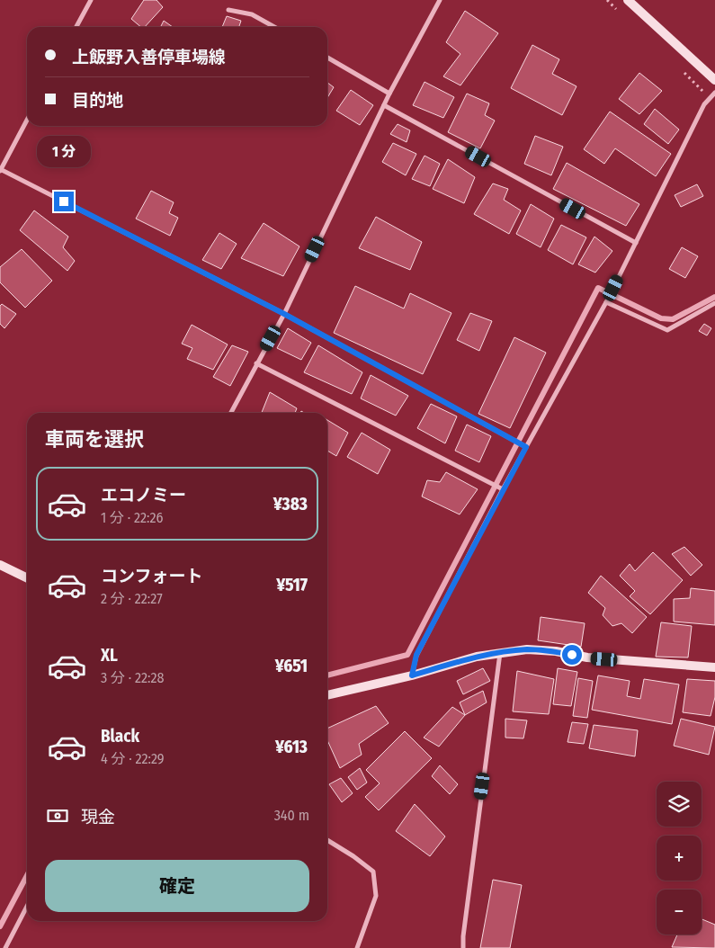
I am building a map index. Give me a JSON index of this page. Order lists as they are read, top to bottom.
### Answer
{
  "page": {
    "banner": ["上飯野入善停車場線", "目的地"],
    "bubble": "1 分",
    "heading": "車両を選択",
    "list": [
      {
        "name": "エコノミー",
        "note": "1 分 · 22:26",
        "value": "¥383"
      },
      {
        "name": "コンフォート",
        "note": "2 分 · 22:27",
        "value": "¥517"
      },
      {
        "name": "XL",
        "note": "3 分 · 22:28",
        "value": "¥651"
      },
      {
        "name": "Black",
        "note": "4 分 · 22:29",
        "value": "¥613"
      }
    ],
    "map_buttons": ["+", "−"],
    "pay": ["現金", "340 m"],
    "buttons": "確定"
  }
}
